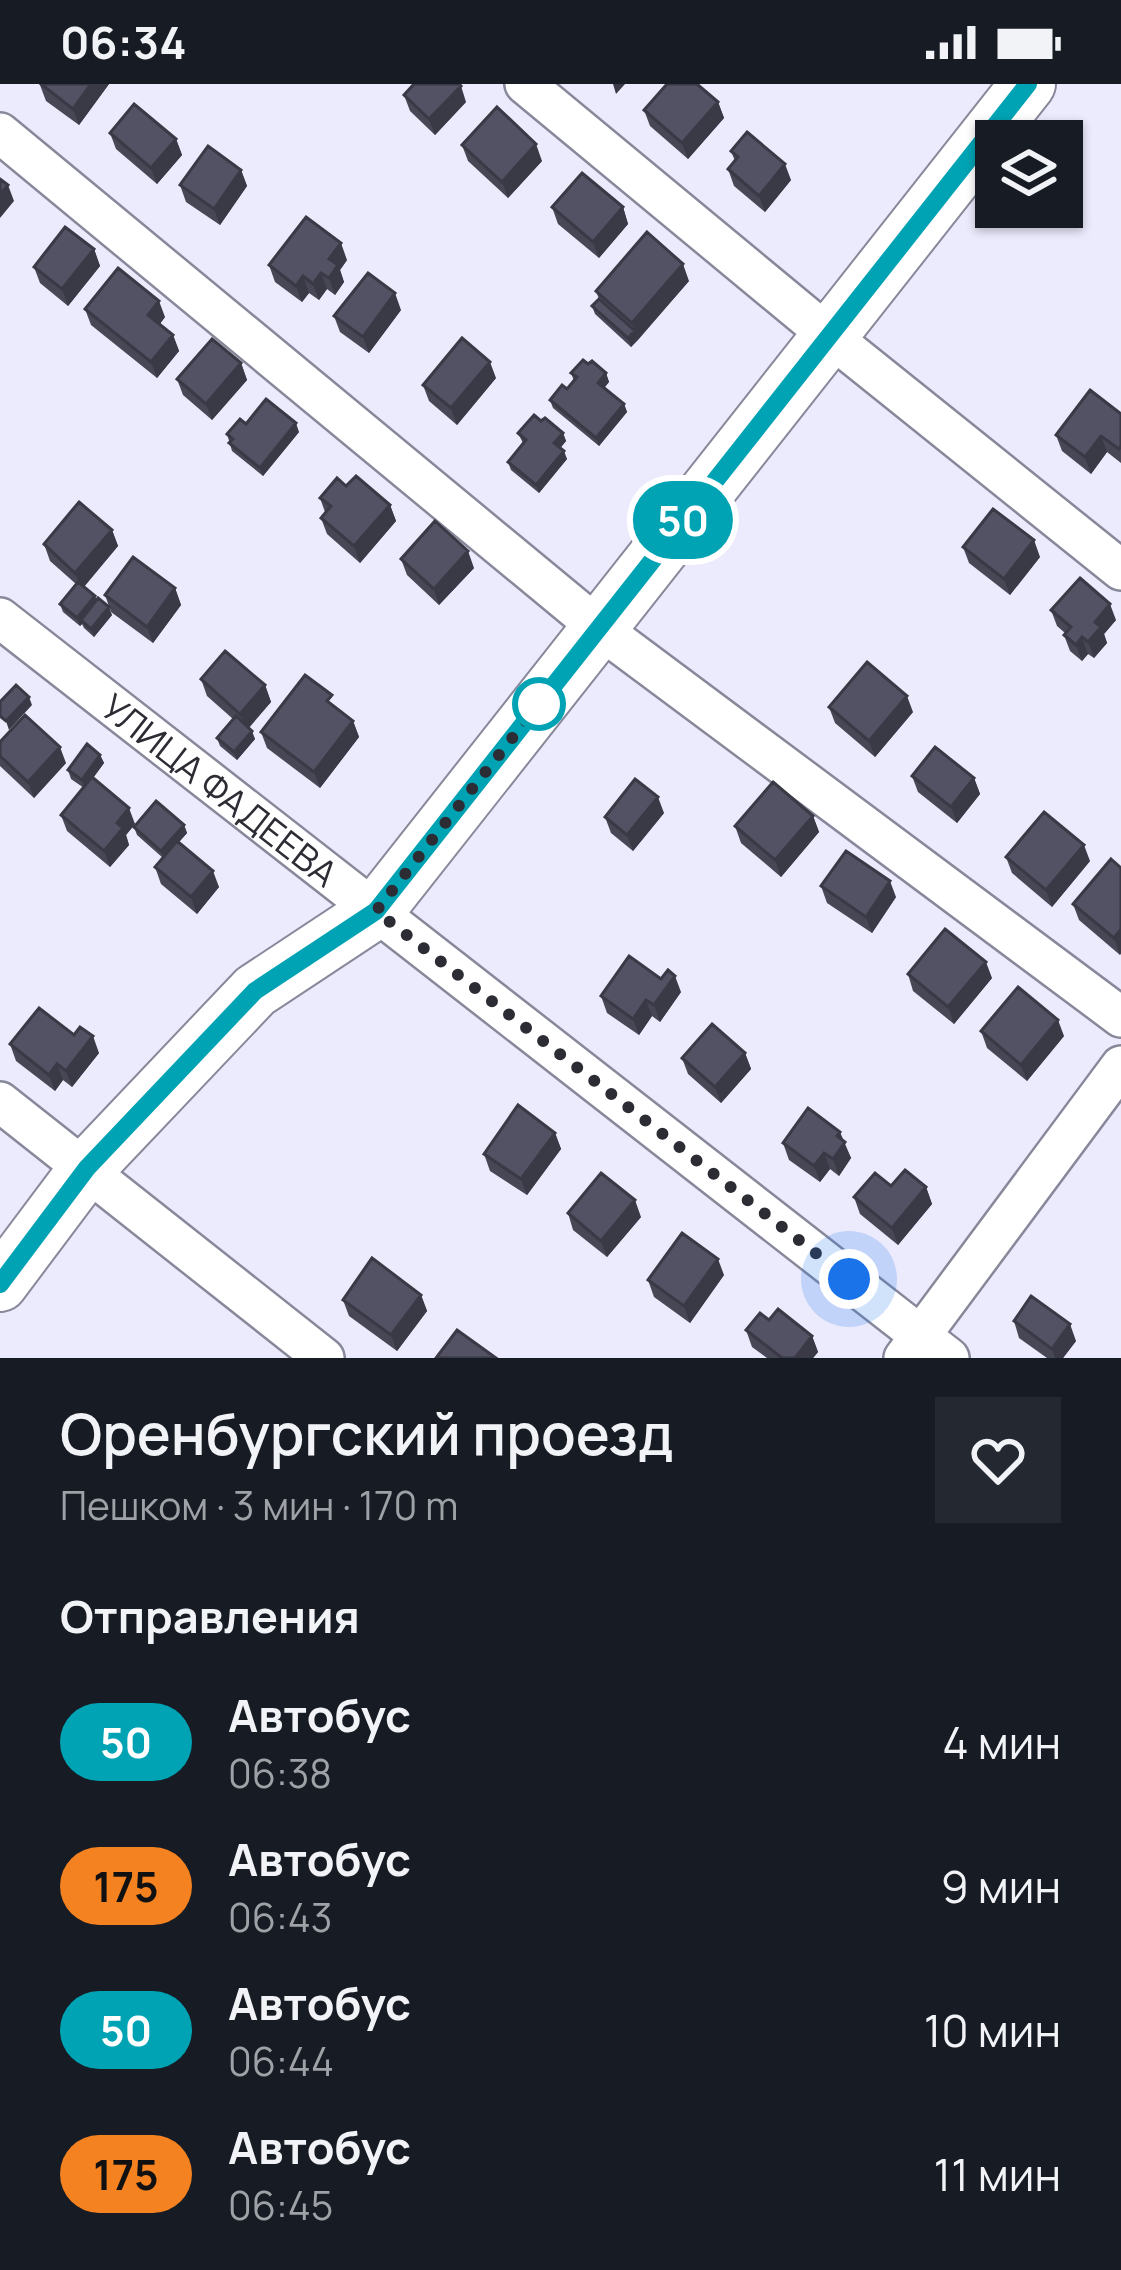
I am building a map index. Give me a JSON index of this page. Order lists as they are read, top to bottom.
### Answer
{
  "streets": {
    "street": ["УЛИЦА ФАДЕЕВА"]
  },
  "lines": ["bus line 50"],
  "page": {
    "status": "06:34",
    "on_map": "50",
    "heading": [
      ["Оренбургский проезд", "Пешком · 3 мин · 170 m"],
      "Отправления"
    ],
    "list": [
      {
        "mark": "50",
        "name": "Автобус",
        "note": "06:38",
        "value": "4 мин"
      },
      {
        "mark": "175",
        "name": "Автобус",
        "note": "06:43",
        "value": "9 мин"
      },
      {
        "mark": "50",
        "name": "Автобус",
        "note": "06:44",
        "value": "10 мин"
      },
      {
        "mark": "175",
        "name": "Автобус",
        "note": "06:45",
        "value": "11 мин"
      }
    ]
  }
}
